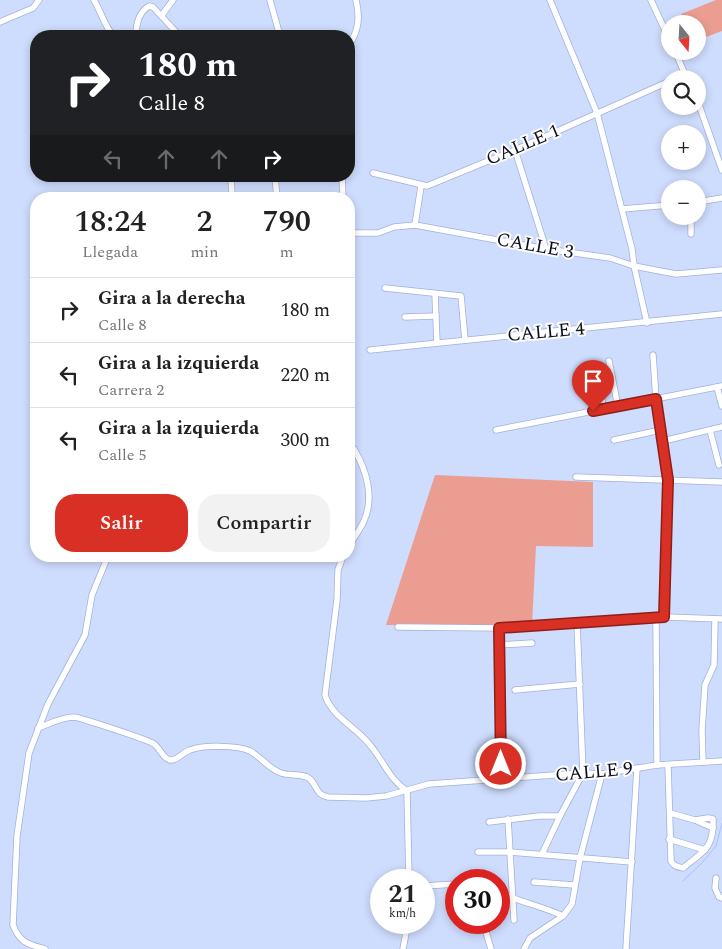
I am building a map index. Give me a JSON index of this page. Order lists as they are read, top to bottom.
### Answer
{
  "streets": {
    "street": [
      "CALLE 1",
      "CALLE 3",
      "CALLE 4",
      "CALLE 9"
    ]
  },
  "north": "bottom",
  "page": {
    "map_buttons": ["+", "−"],
    "turn": ["180 m", "Calle 8"],
    "eta": [
      "18:24",
      "Llegada",
      "2",
      "min",
      "790",
      "m"
    ],
    "list": [
      {
        "name": "Gira a la derecha",
        "note": "Calle 8",
        "value": "180 m"
      },
      {
        "name": "Gira a la izquierda",
        "note": "Carrera 2",
        "value": "220 m"
      },
      {
        "name": "Gira a la izquierda",
        "note": "Calle 5",
        "value": "300 m"
      }
    ],
    "buttons": ["Salir", "Compartir"],
    "speed": "21 km/h",
    "limit": "30"
  }
}
